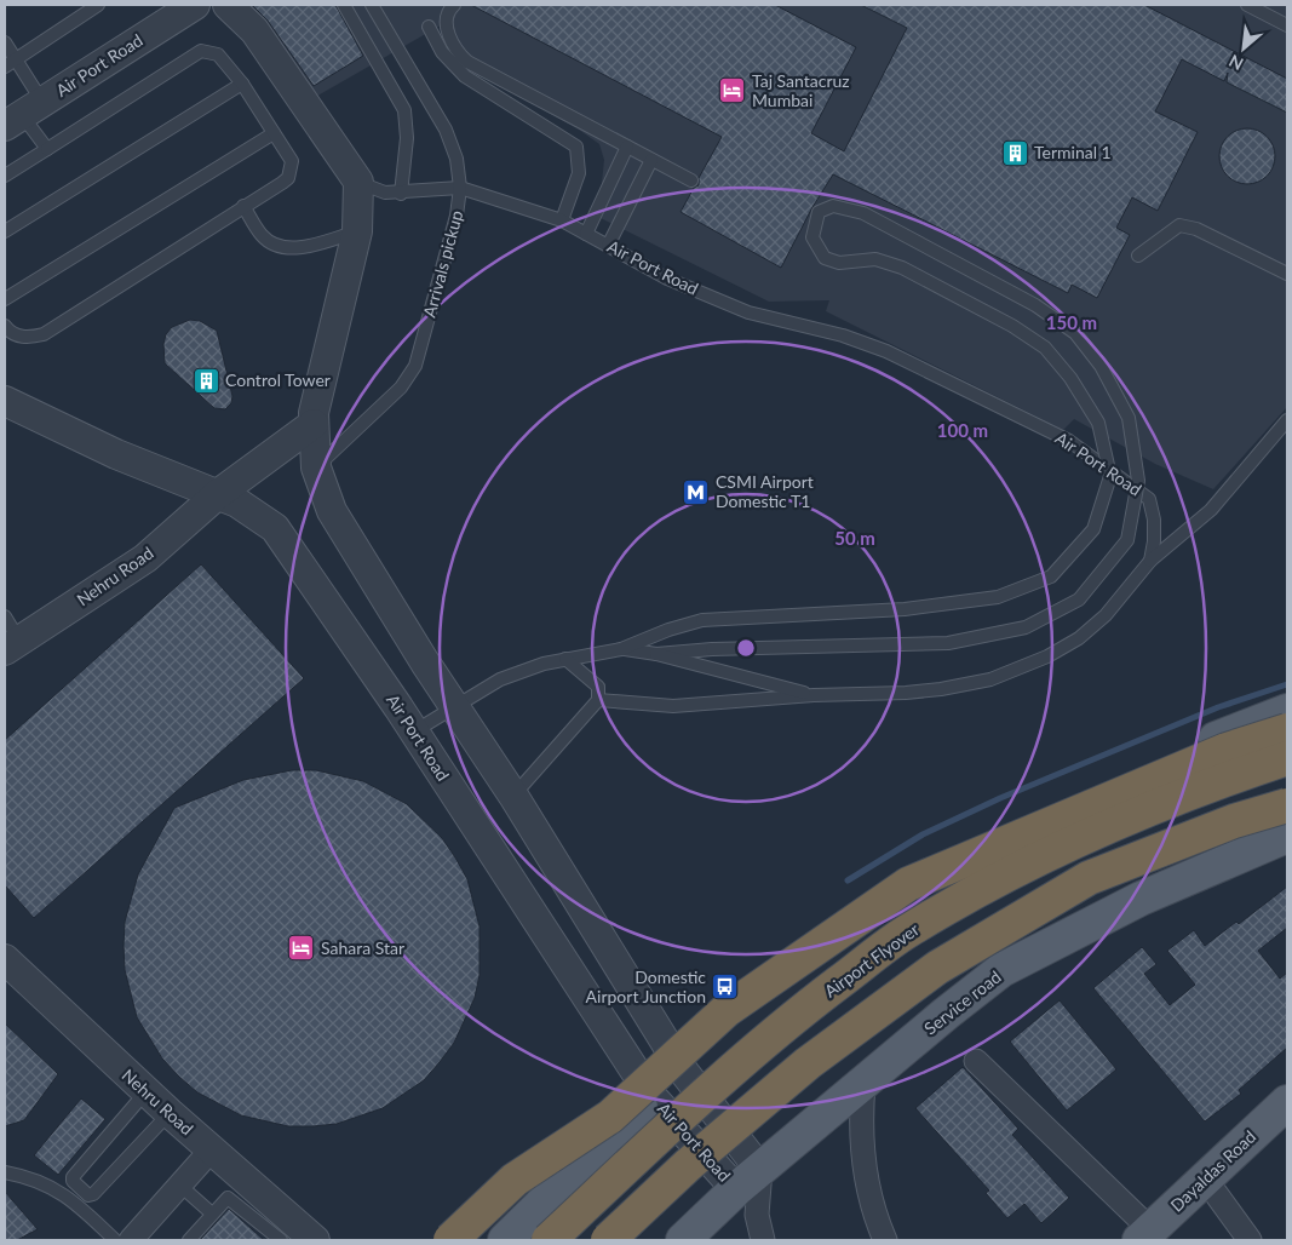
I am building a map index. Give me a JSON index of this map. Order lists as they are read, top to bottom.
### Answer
{
  "streets": {
    "highway": ["Airport Flyover"],
    "main road": ["Service road", "Dayaldas Road"],
    "street": ["Air Port Road", "Nehru Road"],
    "lane": ["Arrivals pickup"]
  },
  "crossings": [
    ["Air Port Road", "Arrivals pickup"],
    ["Air Port Road", "Nehru Road"],
    ["Air Port Road", "Service road"]
  ],
  "places": {
    "hotel": ["Taj Santacruz Mumbai", "Sahara Star"],
    "building": ["Terminal 1", "Control Tower"],
    "metro station": ["CSMI Airport Domestic T1"],
    "bus stop": ["Domestic Airport Junction"]
  },
  "north": "bottom left",
  "rings": ["150 m", "100 m", "50 m"]
}
